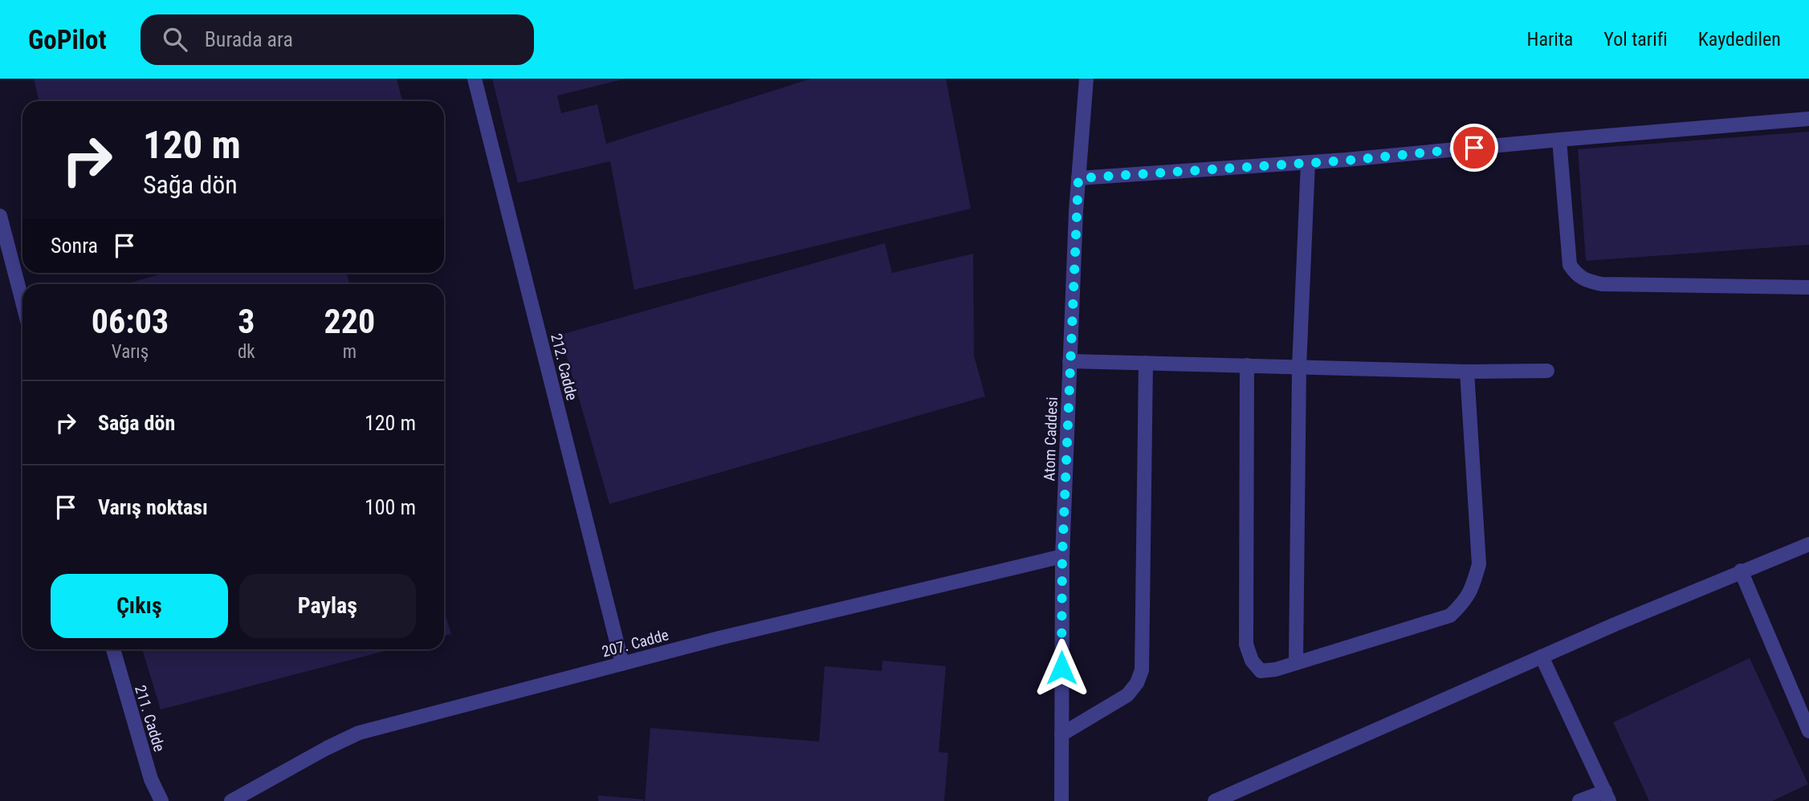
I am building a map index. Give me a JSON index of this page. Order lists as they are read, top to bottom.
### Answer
{
  "streets": {
    "street": [
      "212. Cadde",
      "Atom Caddesi",
      "207. Cadde",
      "211. Cadde"
    ]
  },
  "crossings": [
    ["212. Cadde", "207. Cadde"],
    ["Atom Caddesi", "207. Cadde"]
  ],
  "page": {
    "header": "GoPilot",
    "search": "Burada ara",
    "nav": ["Harita", "Yol tarifi", "Kaydedilen"],
    "turn": ["120 m", "Sağa dön"],
    "then": "Sonra",
    "eta": [
      "06:03",
      "Varış",
      "3",
      "dk",
      "220",
      "m"
    ],
    "list": [
      {
        "name": "Sağa dön",
        "value": "120 m"
      },
      {
        "name": "Varış noktası",
        "value": "100 m"
      }
    ],
    "buttons": ["Çıkış", "Paylaş"]
  }
}
